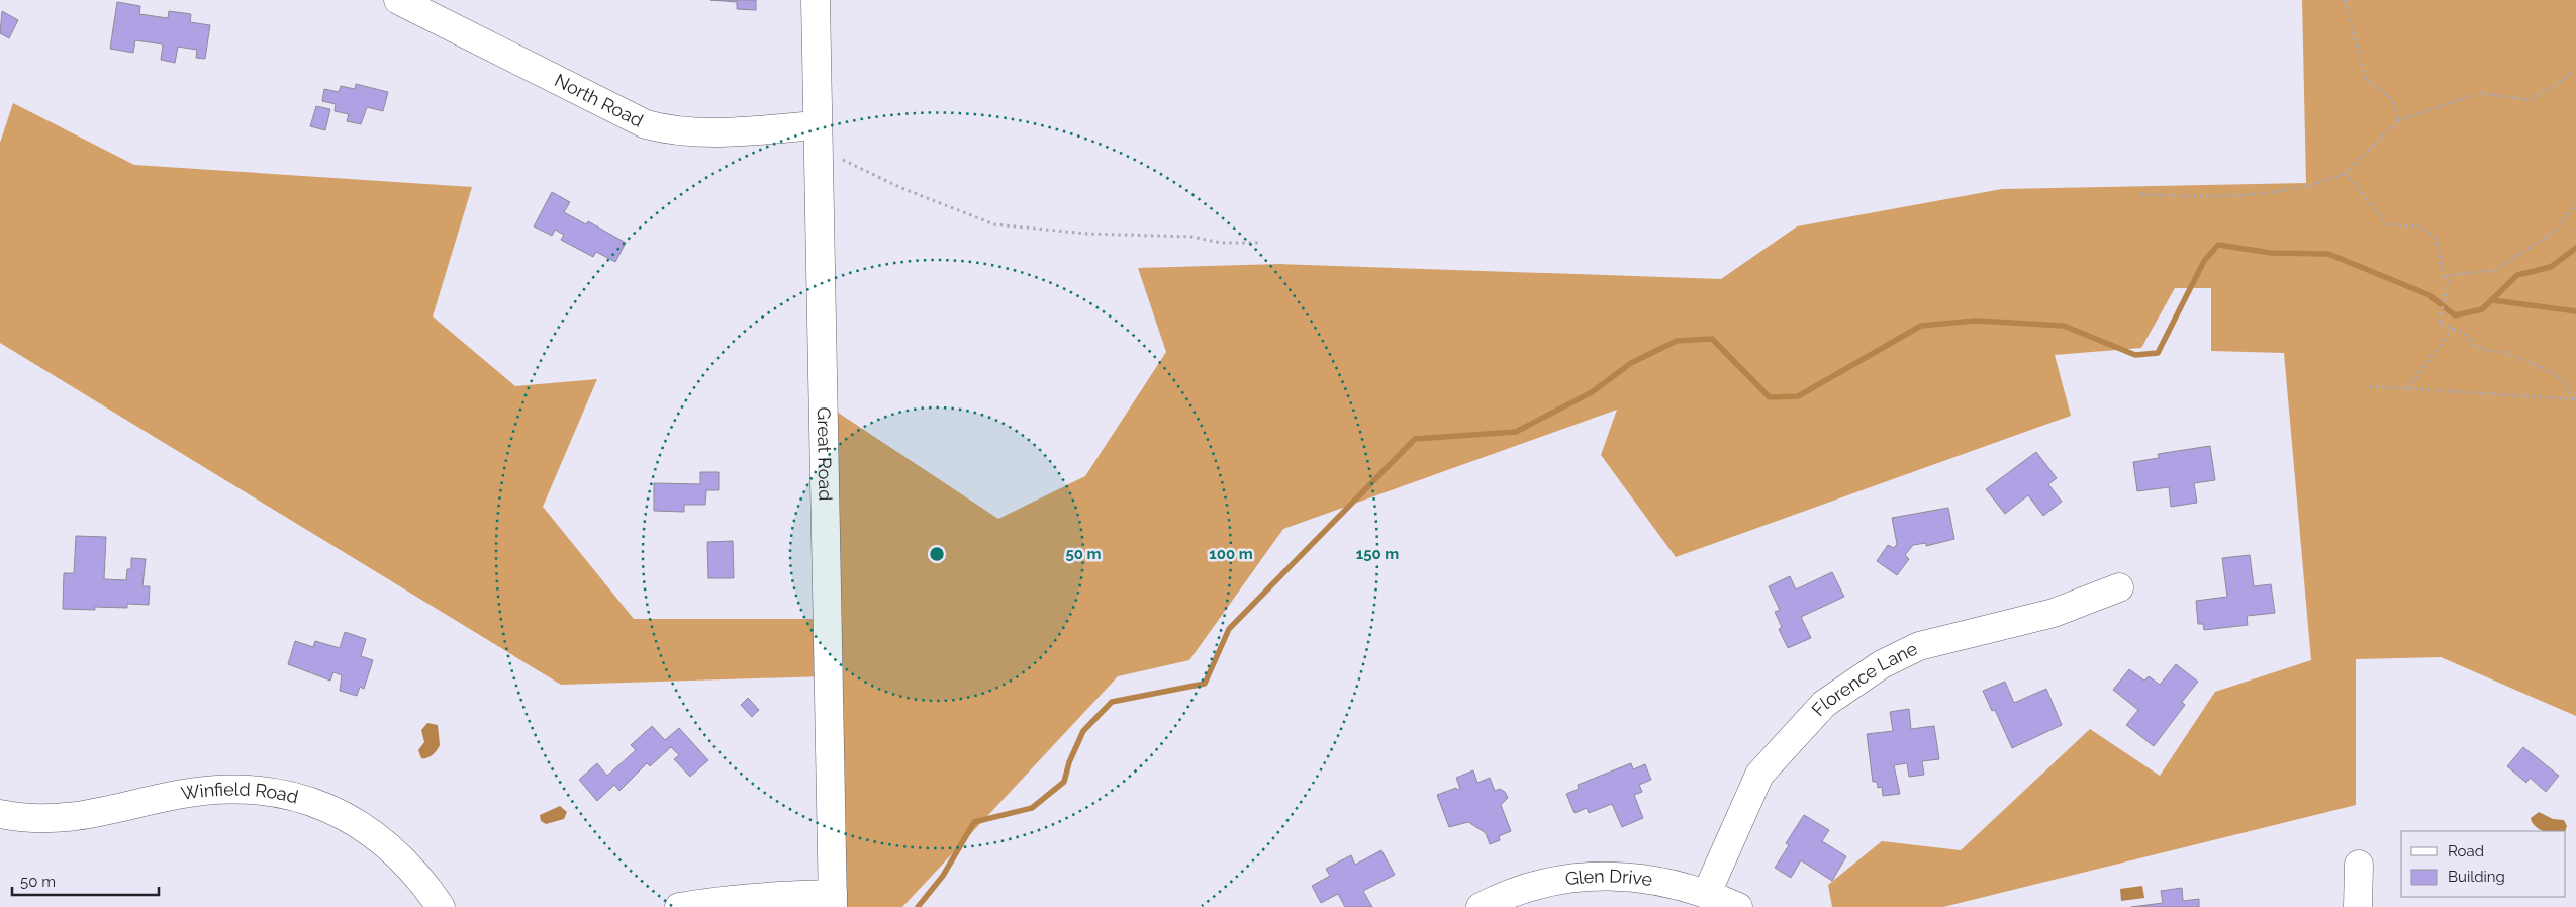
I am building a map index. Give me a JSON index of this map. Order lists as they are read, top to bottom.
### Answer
{
  "streets": {
    "street": [
      "North Road",
      "Great Road",
      "Florence Lane",
      "Winfield Road",
      "Glen Drive"
    ]
  },
  "crossings": [
    ["North Road", "Great Road"],
    ["Florence Lane", "Glen Drive"]
  ],
  "legend": ["Road", "Building"],
  "scale_bar": "50 m",
  "rings": ["50 m", "100 m", "150 m"]
}
